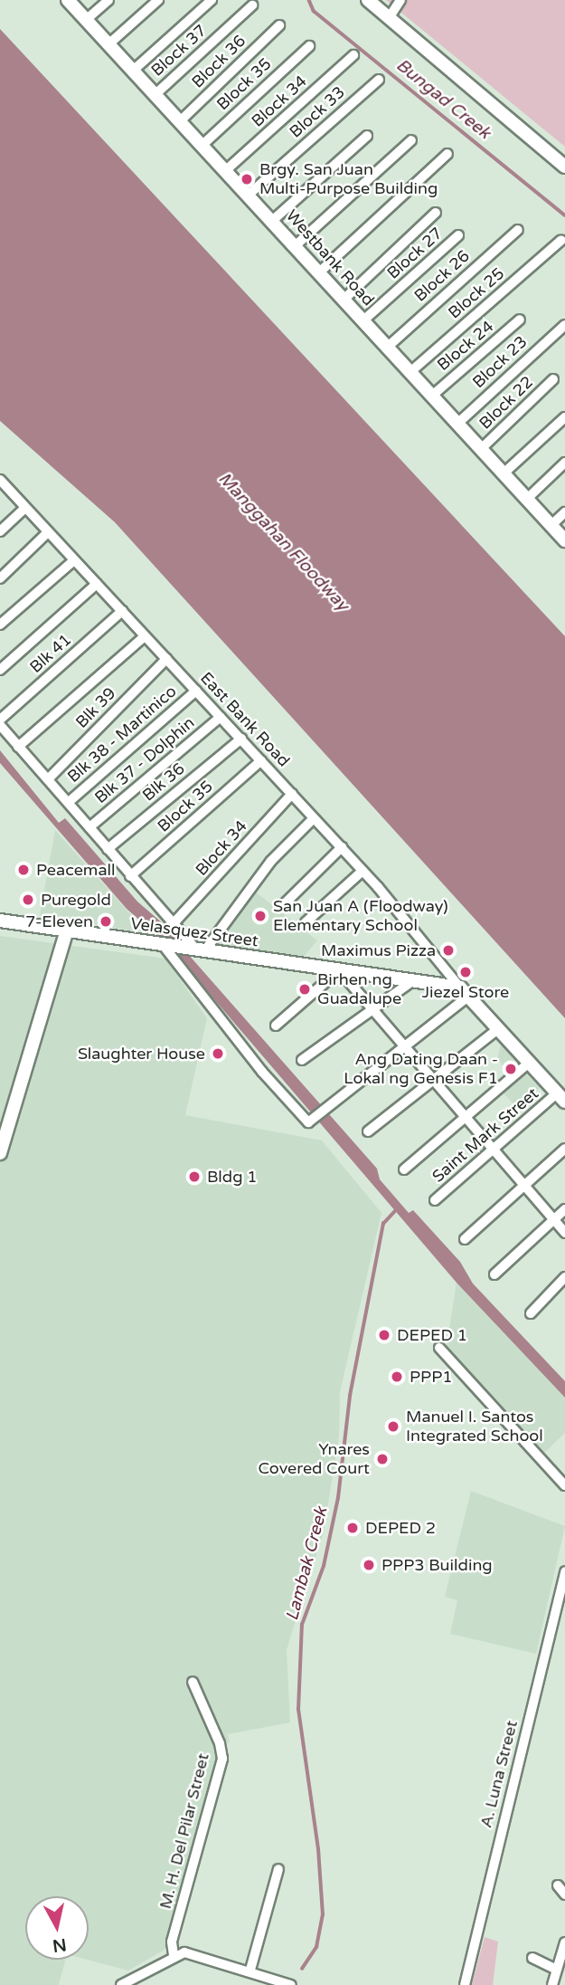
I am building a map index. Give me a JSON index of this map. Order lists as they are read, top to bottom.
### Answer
{
  "streets": {
    "street": [
      "Block 37",
      "Block 36",
      "Block 35",
      "Block 34",
      "Block 33",
      "Block 27",
      "Westbank Road",
      "Block 26",
      "Block 25",
      "Block 24",
      "Block 23",
      "Block 22",
      "Blk 41",
      "Blk 39",
      "East Bank Road",
      "Blk 38 - Martinico",
      "Blk 37 - Dolphin",
      "Blk 36",
      "Velasquez Street",
      "Saint Mark Street",
      "A. Luna Street",
      "M. H. Del Pilar Street"
    ]
  },
  "crossings": [
    ["Block 37", "Westbank Road"],
    ["Block 36", "Westbank Road"],
    ["Block 35", "Westbank Road"],
    ["Block 35", "East Bank Road"],
    ["Block 34", "Westbank Road"],
    ["Block 34", "East Bank Road"],
    ["Block 33", "Westbank Road"],
    ["Block 27", "Westbank Road"],
    ["Westbank Road", "Block 26"],
    ["Westbank Road", "Block 25"],
    ["Westbank Road", "Block 24"],
    ["Westbank Road", "Block 23"],
    ["Westbank Road", "Block 22"],
    ["Blk 41", "East Bank Road"],
    ["Blk 39", "East Bank Road"],
    ["East Bank Road", "Blk 38 - Martinico"],
    ["East Bank Road", "Blk 37 - Dolphin"],
    ["East Bank Road", "Blk 36"],
    ["East Bank Road", "Velasquez Street"]
  ],
  "water": ["Bungad Creek", "Manggahan Floodway", "Lambak Creek"],
  "places": [
    "Brgy. San Juan Multi-Purpose Building",
    "Peacemall",
    "Puregold",
    "San Juan A (Floodway) Elementary School",
    "7-Eleven",
    "Maximus Pizza",
    "Jiezel Store",
    "Birhen ng Guadalupe",
    "Slaughter House",
    "Ang Dating Daan - Lokal ng Genesis F1",
    "Bldg 1",
    "DEPED 1",
    "PPP1",
    "Manuel I. Santos Integrated School",
    "Ynares Covered Court",
    "DEPED 2",
    "PPP3 Building"
  ],
  "north": "bottom"
}
